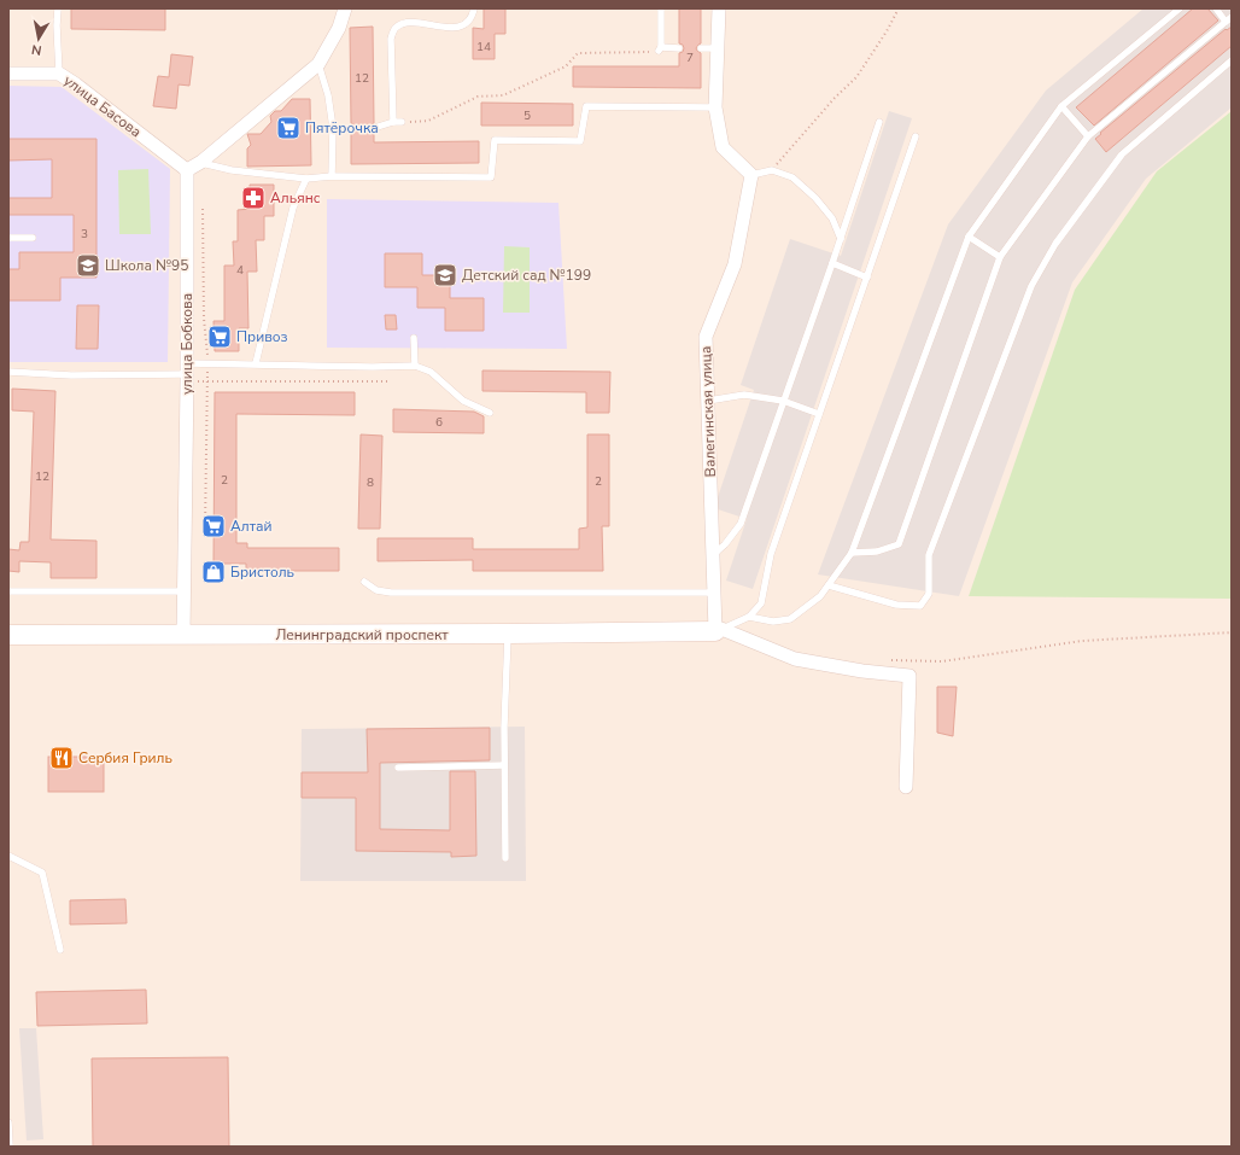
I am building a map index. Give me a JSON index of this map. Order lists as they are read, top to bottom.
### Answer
{
  "streets": {
    "street": [
      "улица Басова",
      "улица Бобкова",
      "Валегинская улица",
      "Ленинградский проспект"
    ]
  },
  "crossings": [
    ["улица Басова", "улица Бобкова"],
    ["улица Бобкова", "Ленинградский проспект"],
    ["Валегинская улица", "Ленинградский проспект"]
  ],
  "places": {
    "supermarket": ["Пятёрочка", "Привоз", "Алтай"],
    "pharmacy": ["Альянс"],
    "school or university": ["Школа №95", "Детский сад №199"],
    "shop": ["Бристоль"],
    "restaurant": ["Сербия Гриль"]
  },
  "house_numbers": [
    "14",
    "7",
    "12",
    "5",
    "3",
    "4",
    "6",
    "12",
    "2",
    "2",
    "8"
  ],
  "north": "bottom"
}
